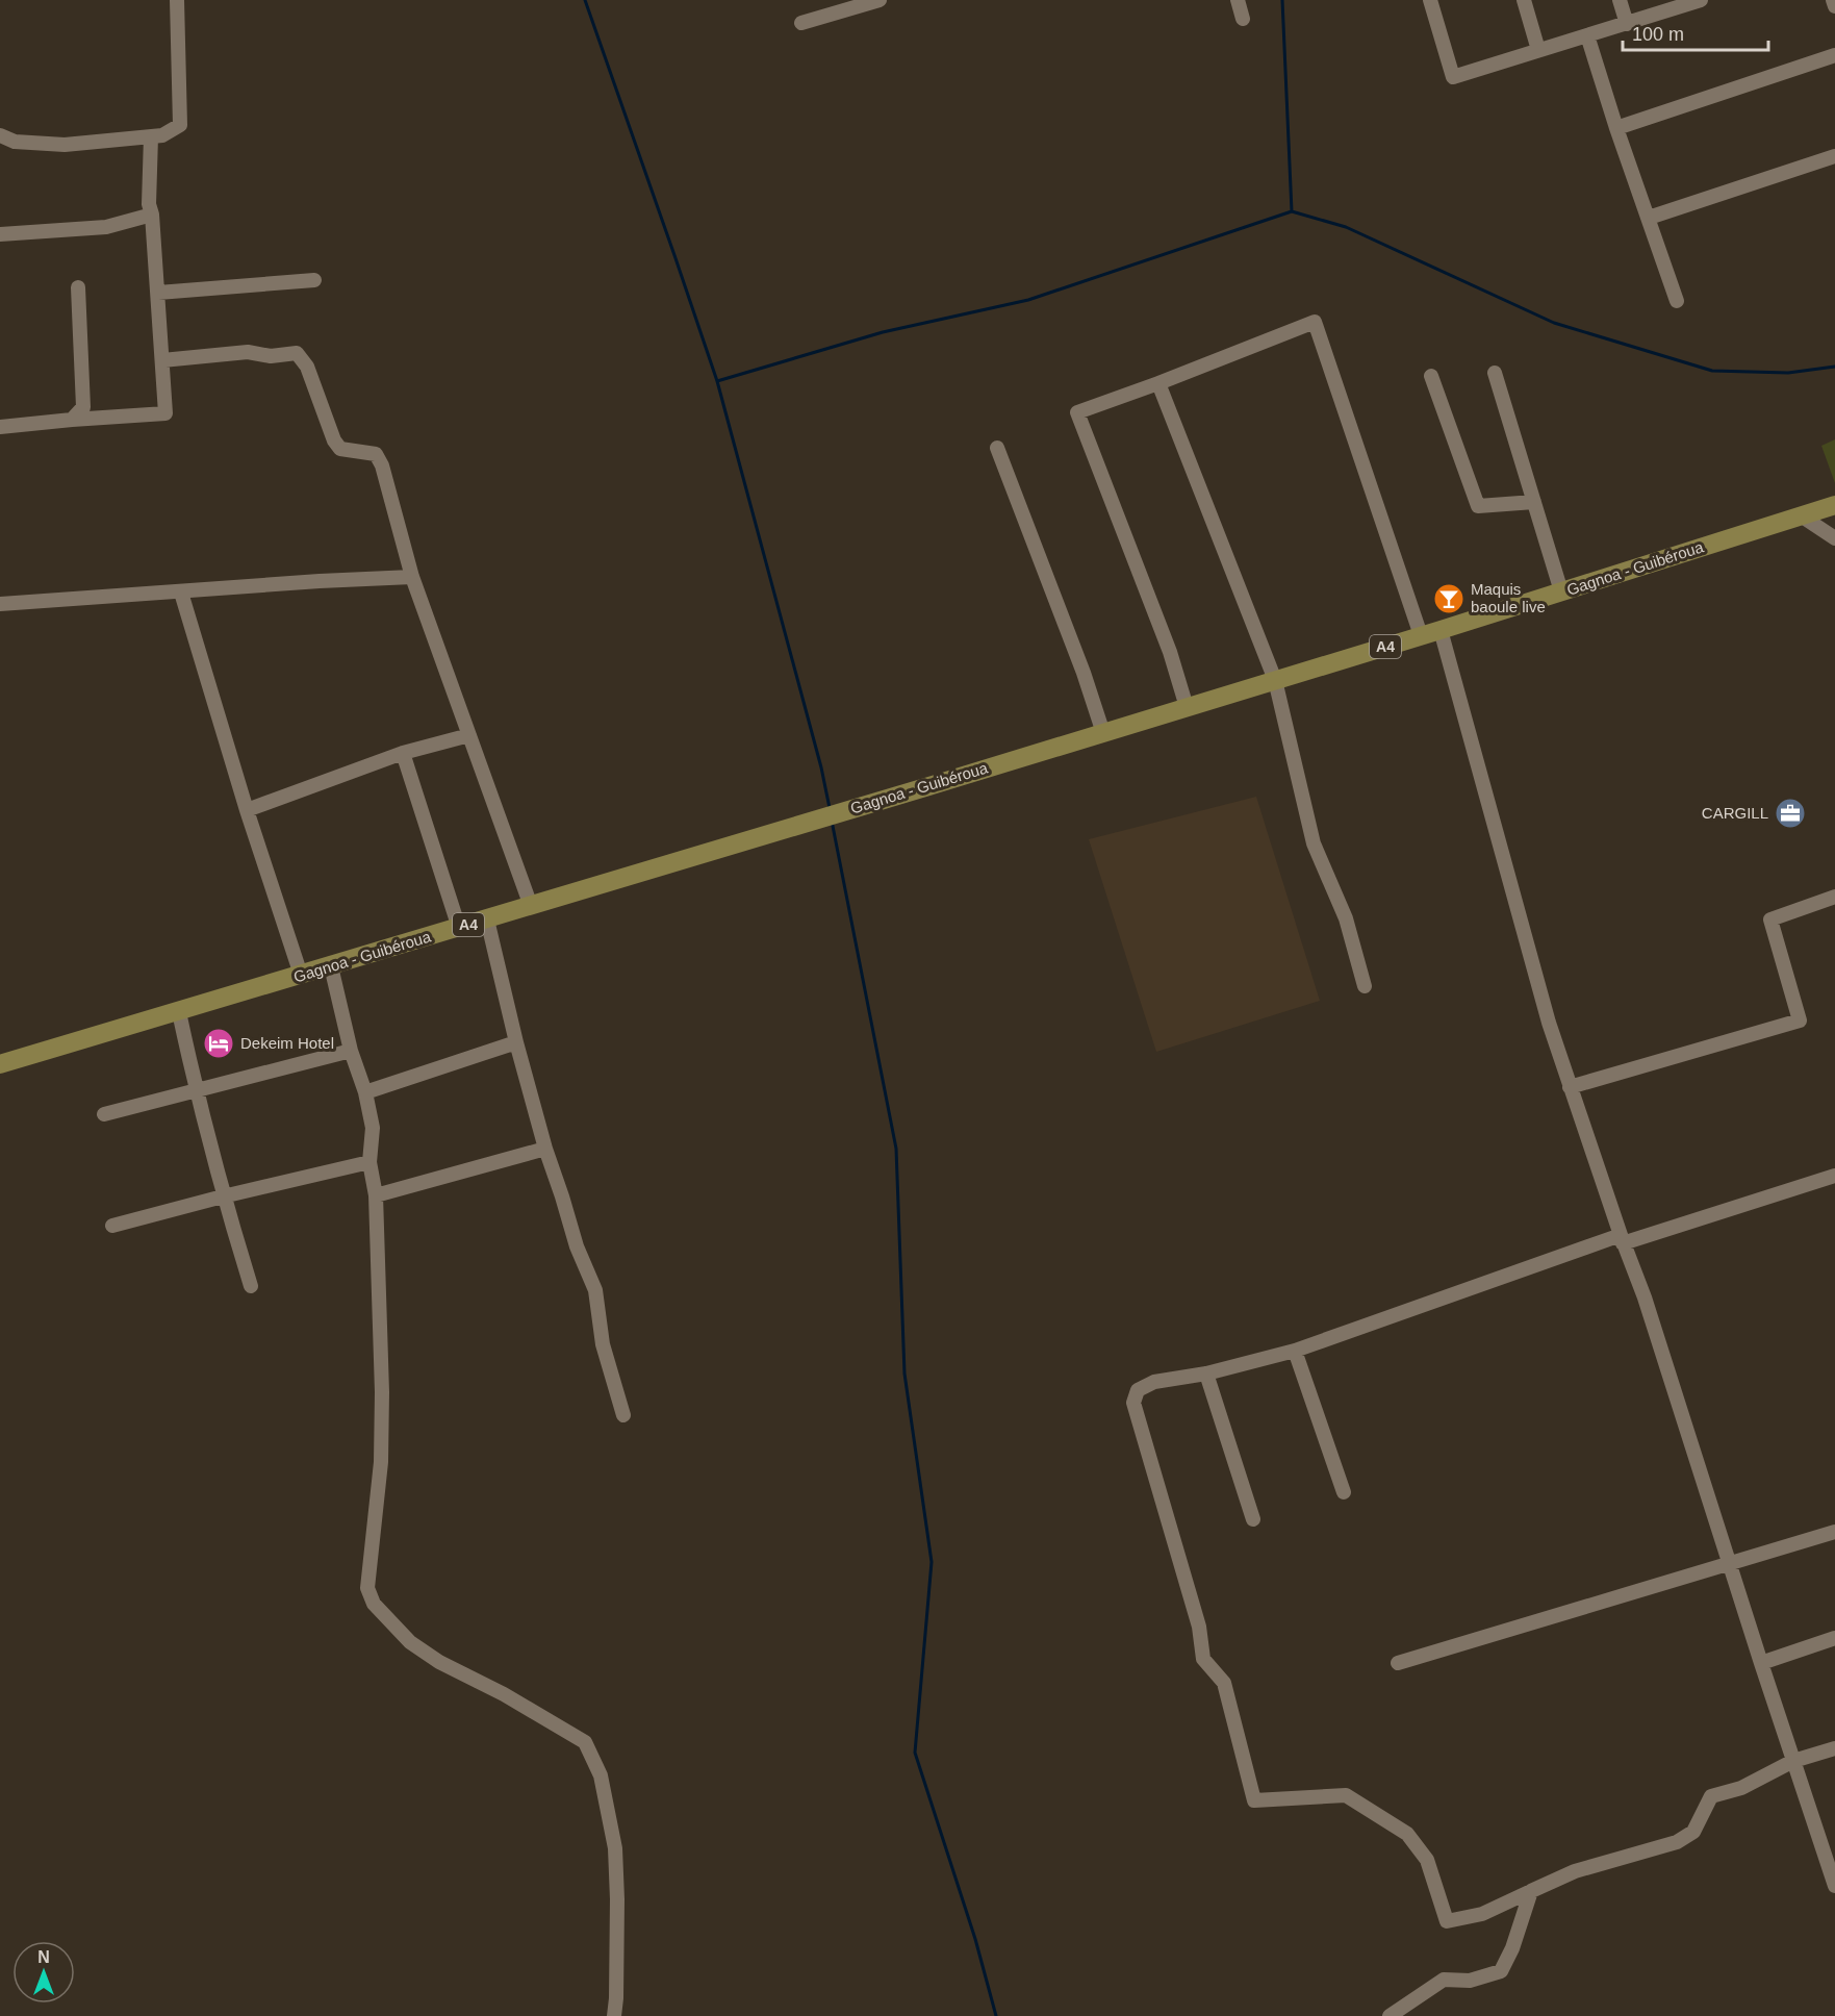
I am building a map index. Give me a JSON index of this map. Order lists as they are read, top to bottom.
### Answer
{
  "streets": {
    "main road": ["Gagnoa - Guibéroua", "A4"]
  },
  "places": {
    "bar": ["Maquis baoule live"],
    "office": ["CARGILL"],
    "hotel": ["Dekeim Hotel"]
  },
  "scale_bar": "100 m",
  "north": "top"
}
